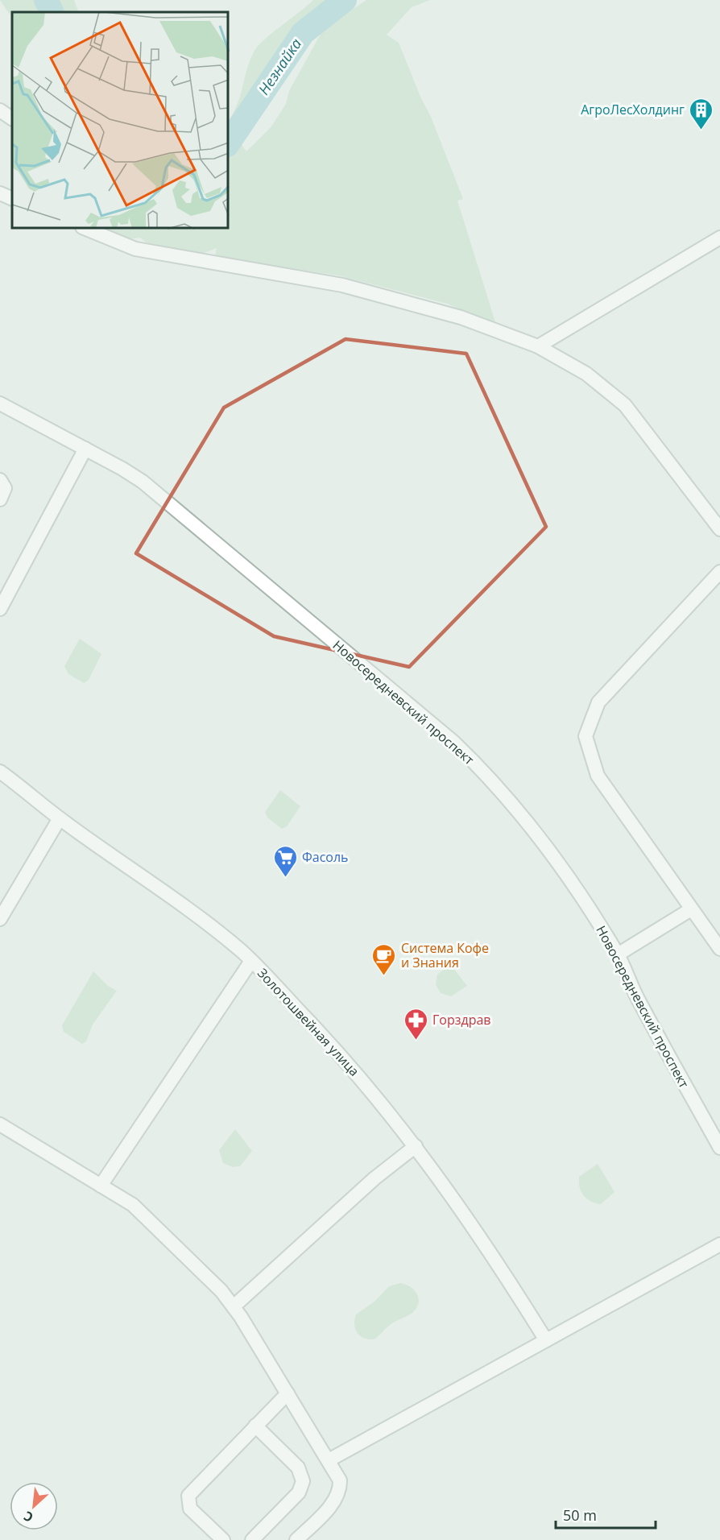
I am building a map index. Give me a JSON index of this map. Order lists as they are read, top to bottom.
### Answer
{
  "streets": {
    "street": ["Новосередневский проспект", "Золотошвейная улица"]
  },
  "water": ["Незнайка"],
  "places": {
    "building": ["АгроЛесХолдинг"],
    "supermarket": ["Фасоль"],
    "cafe": ["Система Кофе и Знания"],
    "pharmacy": ["Горздрав"]
  },
  "scale_bar": "50 m",
  "north": "bottom left"
}
